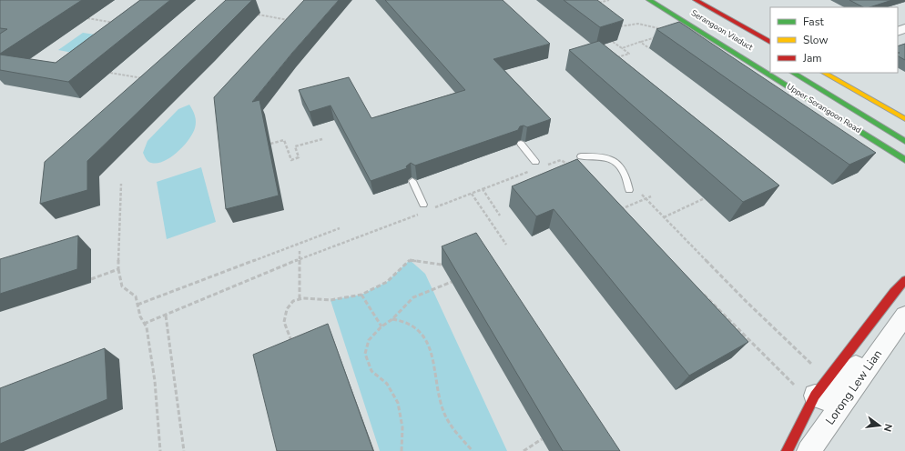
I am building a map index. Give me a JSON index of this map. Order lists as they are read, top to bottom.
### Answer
{
  "streets": {
    "main road": ["Serangoon Viaduct", "Upper Serangoon Road"],
    "street": ["Lorong Lew Lian"]
  },
  "legend": ["Fast", "Slow", "Jam"],
  "north": "right"
}
